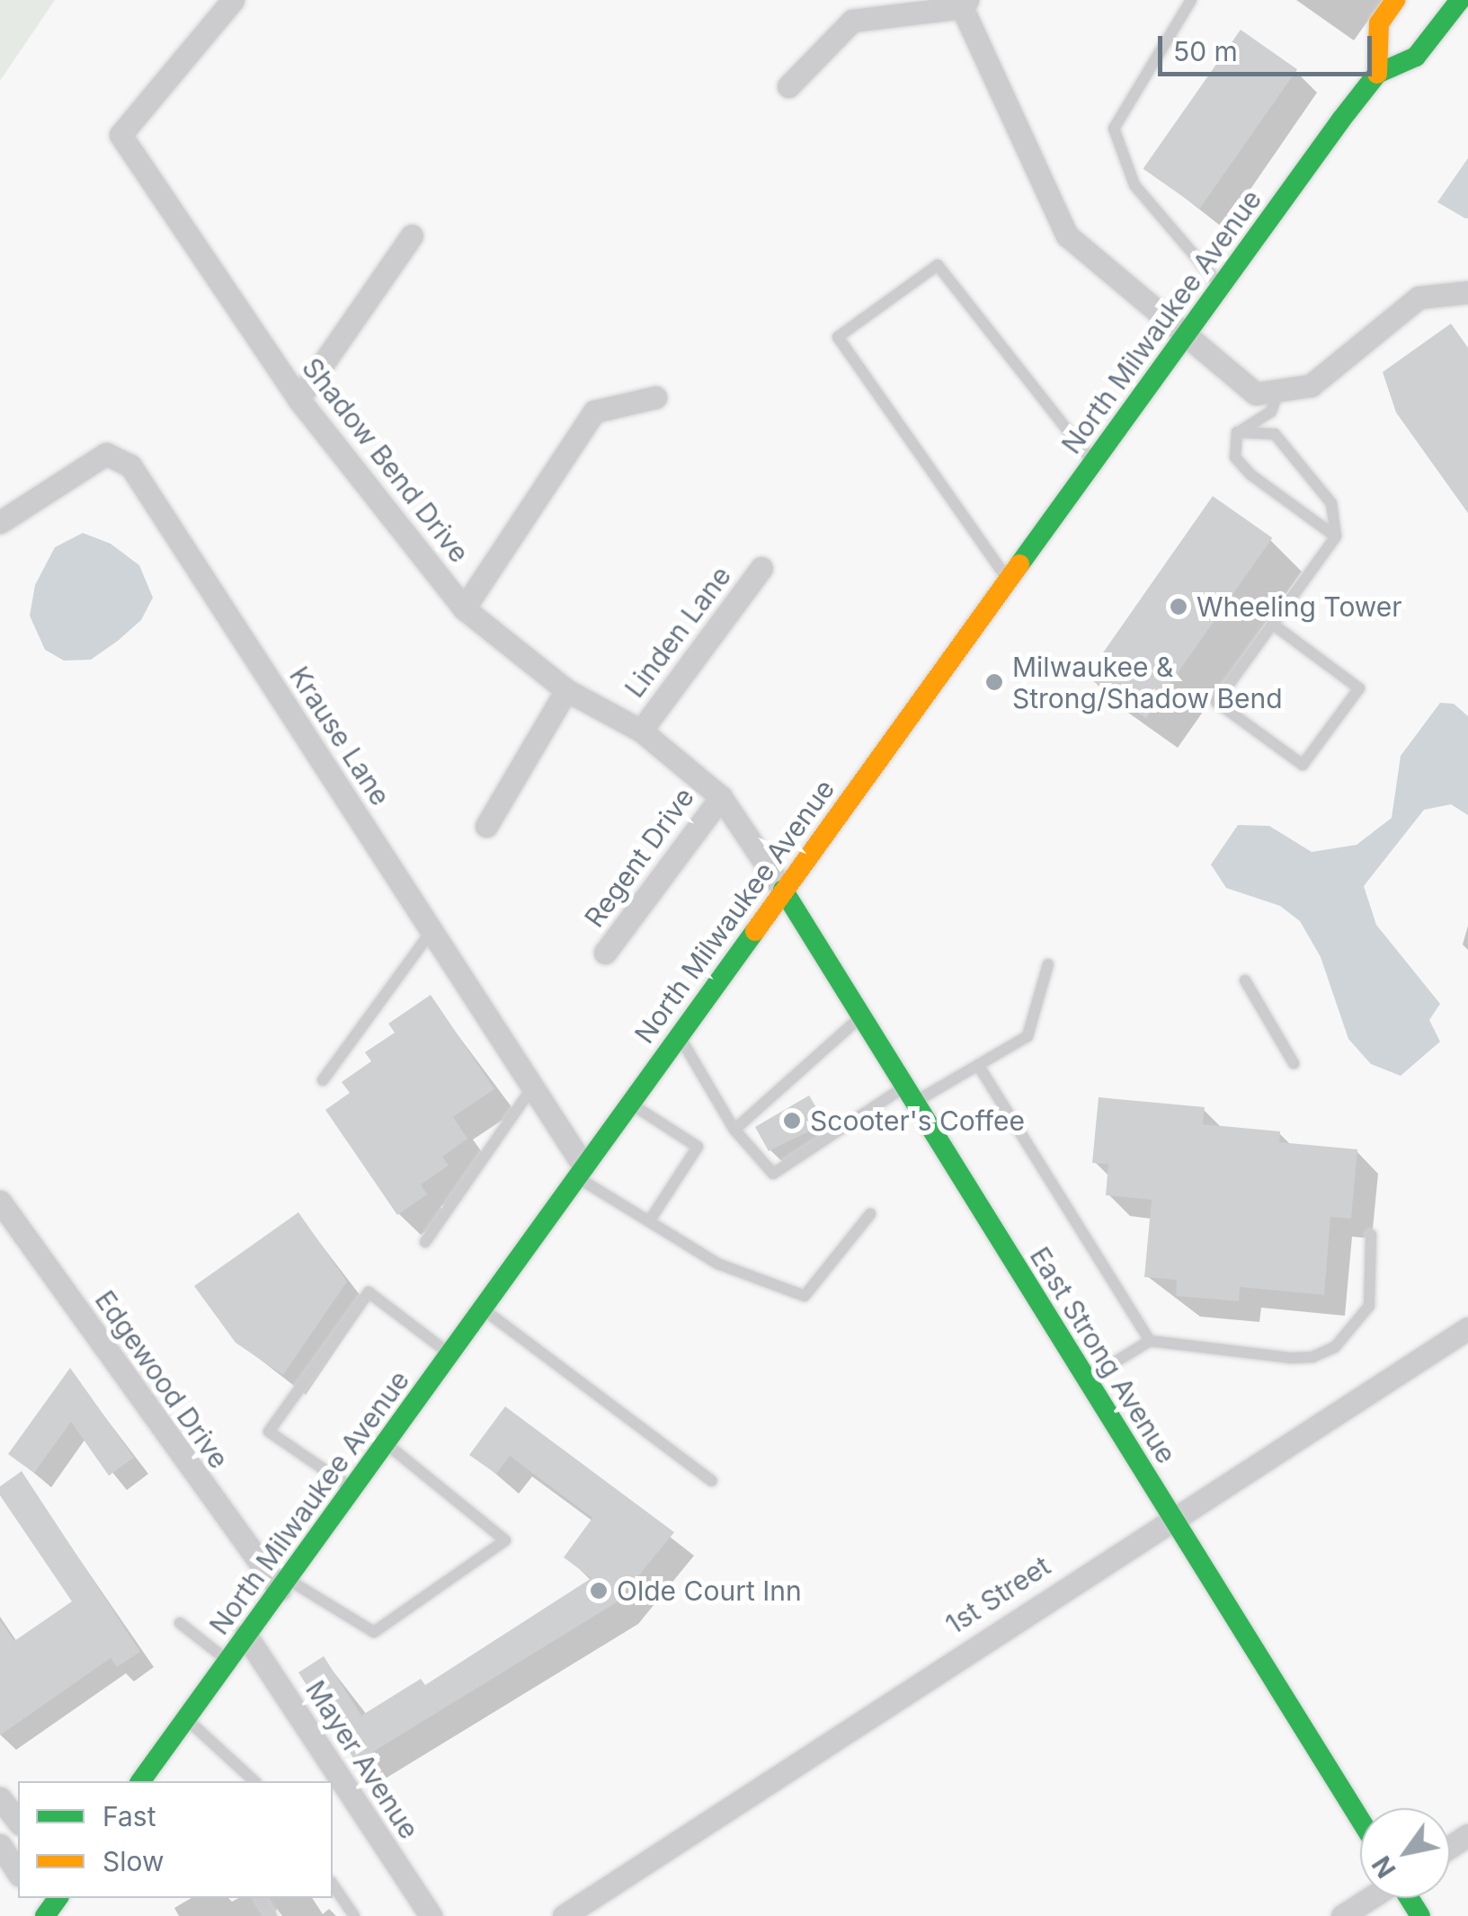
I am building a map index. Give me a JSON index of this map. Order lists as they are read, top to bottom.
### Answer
{
  "streets": {
    "main road": ["North Milwaukee Avenue", "East Strong Avenue"],
    "street": [
      "Shadow Bend Drive",
      "Linden Lane",
      "Krause Lane",
      "Regent Drive",
      "Edgewood Drive",
      "1st Street",
      "Mayer Avenue"
    ]
  },
  "crossings": [
    ["North Milwaukee Avenue", "Shadow Bend Drive"],
    ["North Milwaukee Avenue", "Krause Lane"],
    ["North Milwaukee Avenue", "East Strong Avenue"],
    ["North Milwaukee Avenue", "Edgewood Drive"],
    ["North Milwaukee Avenue", "Mayer Avenue"],
    ["Shadow Bend Drive", "Linden Lane"],
    ["Shadow Bend Drive", "Regent Drive"],
    ["Shadow Bend Drive", "East Strong Avenue"],
    ["East Strong Avenue", "1st Street"]
  ],
  "places": [
    "Wheeling Tower",
    "Milwaukee & Strong/Shadow Bend",
    "Scooter's Coffee",
    "Olde Court Inn"
  ],
  "legend": ["Fast", "Slow"],
  "scale_bar": "50 m",
  "north": "bottom left"
}
